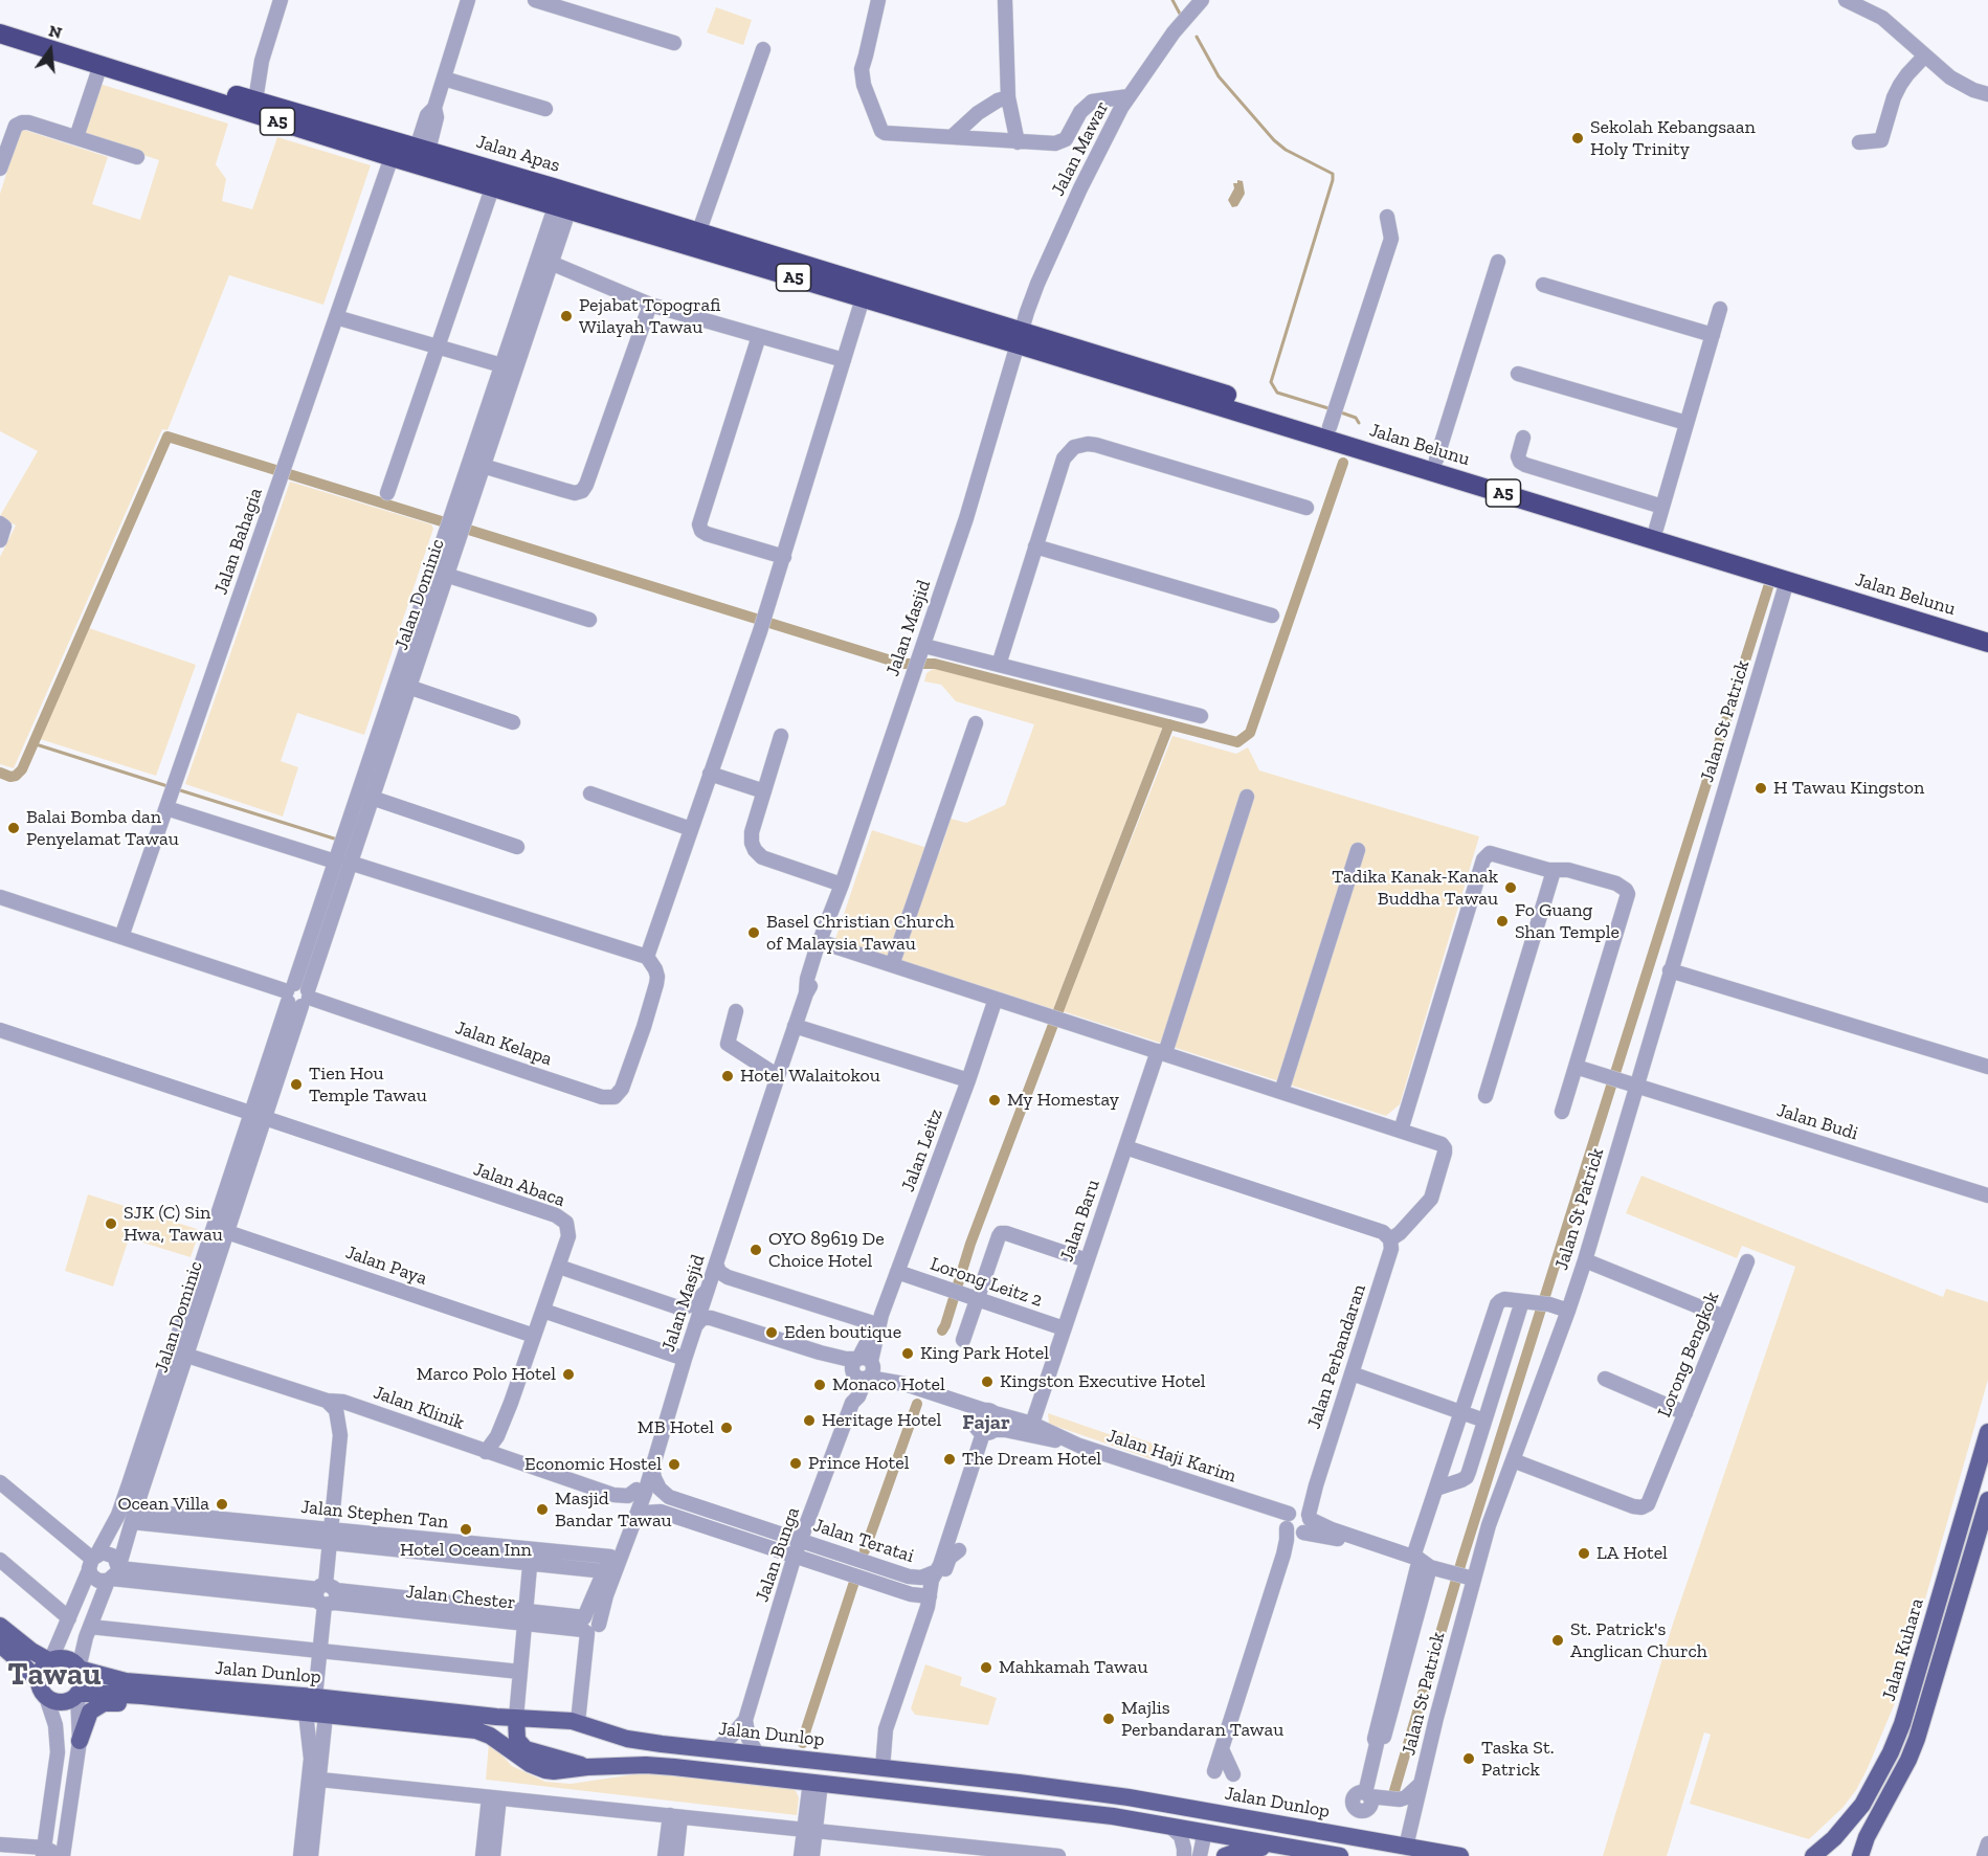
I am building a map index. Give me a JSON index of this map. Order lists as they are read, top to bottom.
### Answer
{
  "streets": {
    "highway": ["A5", "Jalan Apas", "Jalan Belunu"],
    "main road": ["Jalan Kuhara", "Jalan Dunlop"],
    "street": [
      "Jalan Mawar",
      "Jalan Bahagia",
      "Jalan Dominic",
      "Jalan Masjid",
      "Jalan St Patrick",
      "Jalan Kelapa",
      "Jalan Budi",
      "Jalan Leitz",
      "Jalan Abaca",
      "Jalan Baru",
      "Jalan Paya",
      "Lorong Leitz 2",
      "Lorong Bengkok",
      "Jalan Perbandaran",
      "Jalan Klinik",
      "Jalan Haji Karim",
      "Jalan Stephen Tan",
      "Jalan Teratai",
      "Jalan Bunga",
      "Jalan Chester"
    ]
  },
  "crossings": [
    ["Jalan Mawar", "Jalan Apas"],
    ["Jalan Mawar", "Jalan Belunu"],
    ["Jalan Mawar", "Jalan Masjid"],
    ["Jalan Apas", "Jalan Belunu"],
    ["Jalan Apas", "Jalan Bahagia"],
    ["Jalan Apas", "Jalan Dominic"],
    ["Jalan Apas", "Jalan Masjid"],
    ["Jalan Belunu", "Jalan Masjid"],
    ["Jalan Belunu", "Jalan St Patrick"],
    ["Jalan Bahagia", "Jalan Kelapa"],
    ["Jalan Dominic", "Jalan Kelapa"],
    ["Jalan Dominic", "Jalan Abaca"],
    ["Jalan Dominic", "Jalan Paya"],
    ["Jalan Dominic", "Jalan Klinik"],
    ["Jalan Dominic", "Jalan Stephen Tan"],
    ["Jalan Dominic", "Jalan Chester"],
    ["Jalan Dominic", "Jalan Dunlop"],
    ["Jalan Masjid", "Jalan Teratai"],
    ["Jalan Masjid", "Jalan Chester"],
    ["Jalan Masjid", "Jalan Dunlop"],
    ["Jalan St Patrick", "Jalan Budi"],
    ["Jalan St Patrick", "Lorong Bengkok"],
    ["Jalan St Patrick", "Jalan Dunlop"],
    ["Jalan Leitz", "Lorong Leitz 2"],
    ["Jalan Leitz", "Jalan Bunga"],
    ["Jalan Abaca", "Jalan Paya"],
    ["Jalan Baru", "Lorong Leitz 2"],
    ["Jalan Perbandaran", "Jalan Haji Karim"],
    ["Jalan Teratai", "Jalan Bunga"],
    ["Jalan Bunga", "Jalan Dunlop"]
  ],
  "districts": ["Fajar", "Tawau"],
  "places": [
    "Sekolah Kebangsaan Holy Trinity",
    "Pejabat Topografi Wilayah Tawau",
    "H Tawau Kingston",
    "Balai Bomba dan Penyelamat Tawau",
    "Tadika Kanak-Kanak Buddha Tawau",
    "Fo Guang Shan Temple",
    "Basel Christian Church of Malaysia Tawau",
    "Hotel Walaitokou",
    "Tien Hou Temple Tawau",
    "My Homestay",
    "SJK (C) Sin Hwa, Tawau",
    "OYO 89619 De Choice Hotel",
    "Eden boutique",
    "King Park Hotel",
    "Marco Polo Hotel",
    "Kingston Executive Hotel",
    "Monaco Hotel",
    "Heritage Hotel",
    "MB Hotel",
    "The Dream Hotel",
    "Prince Hotel",
    "Economic Hostel",
    "Ocean Villa",
    "Masjid Bandar Tawau",
    "Hotel Ocean Inn",
    "LA Hotel",
    "St. Patrick's Anglican Church",
    "Mahkamah Tawau",
    "Majlis Perbandaran Tawau",
    "Taska St. Patrick"
  ],
  "north": "top"
}
